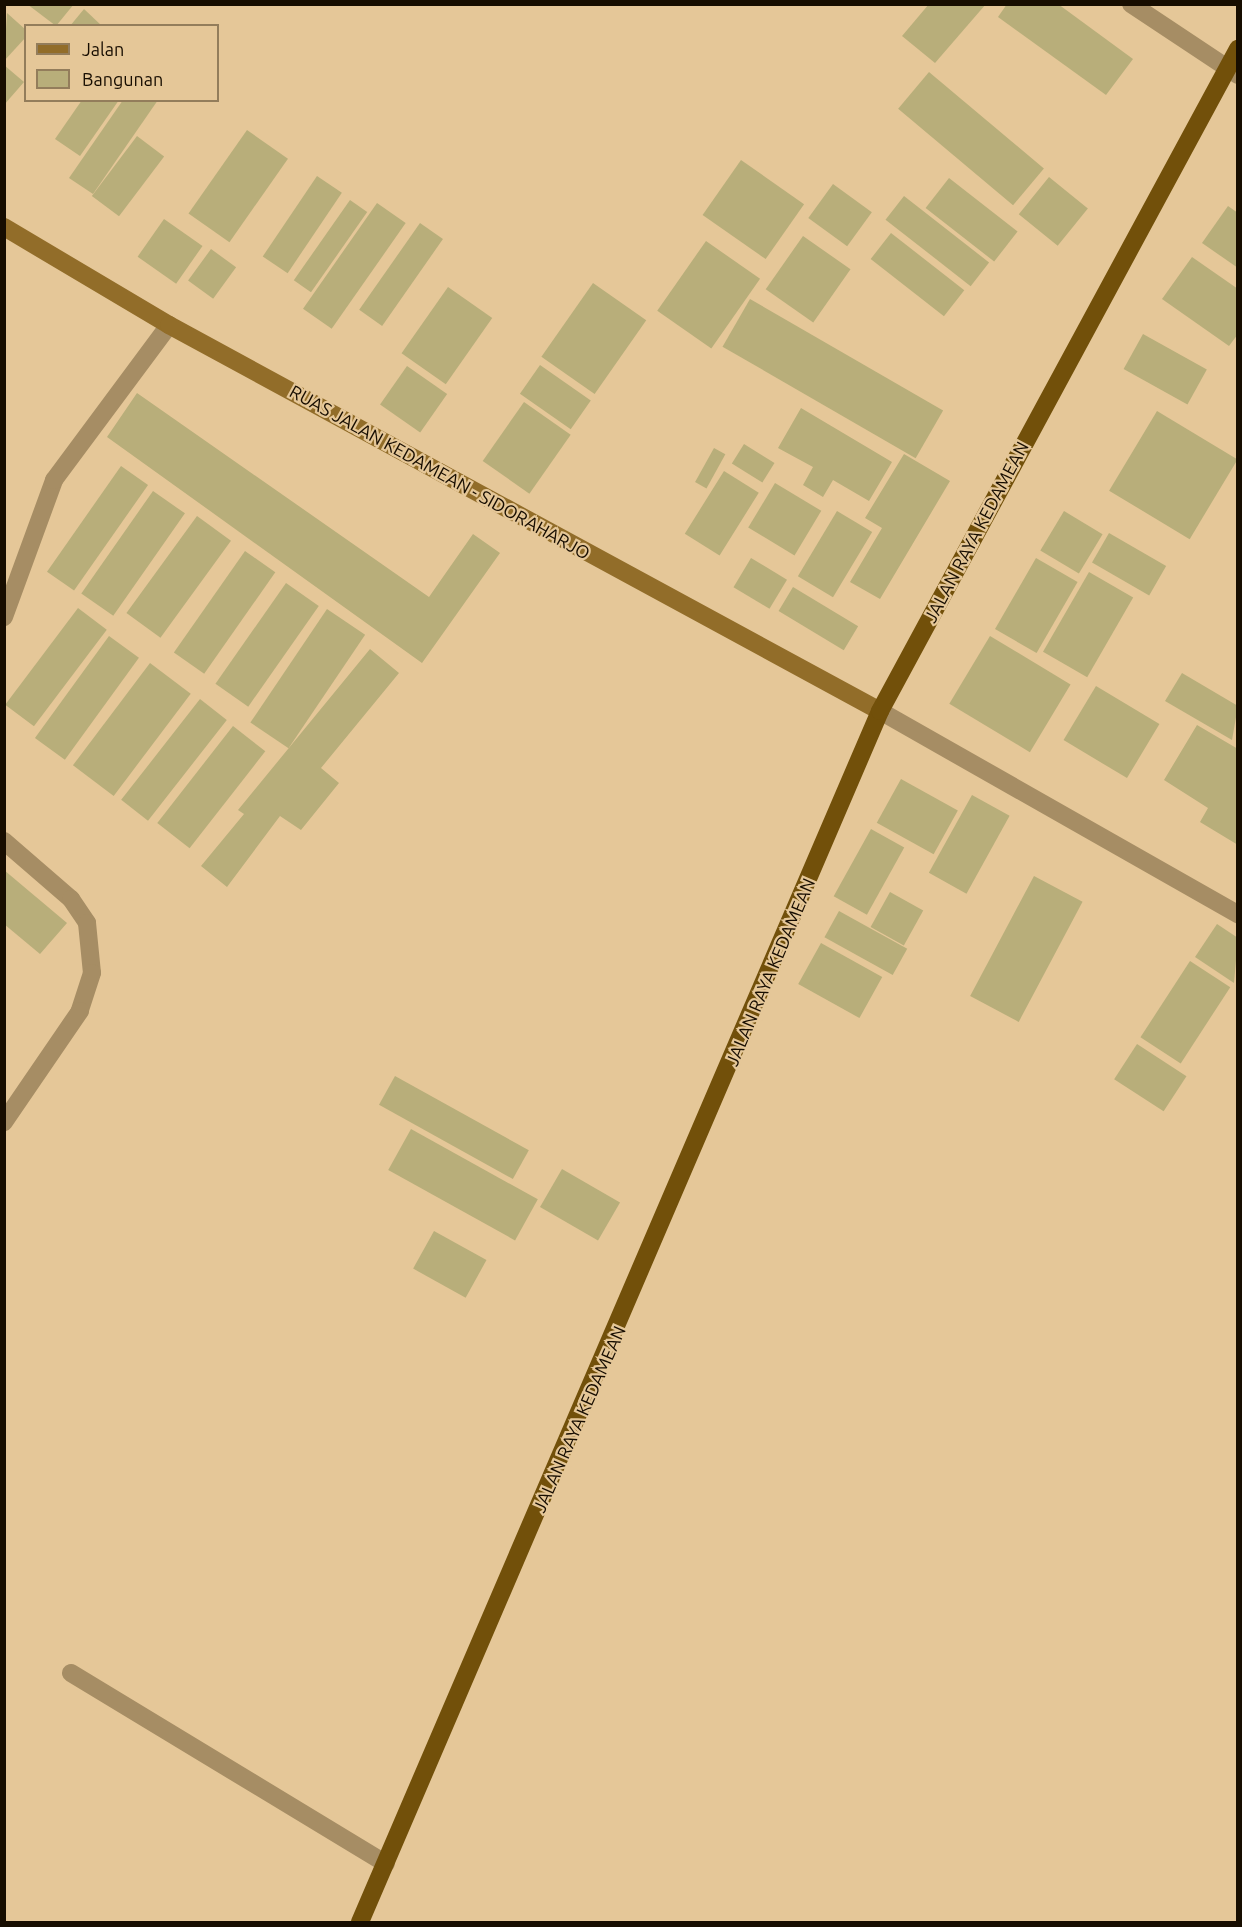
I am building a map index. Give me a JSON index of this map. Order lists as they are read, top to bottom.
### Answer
{
  "streets": {
    "highway": ["JALAN RAYA KEDAMEAN"],
    "main road": ["RUAS JALAN KEDAMEAN - SIDORAHARJO"]
  },
  "crossings": [
    ["RUAS JALAN KEDAMEAN - SIDORAHARJO", "JALAN RAYA KEDAMEAN"]
  ],
  "legend": ["Jalan", "Bangunan"]
}
